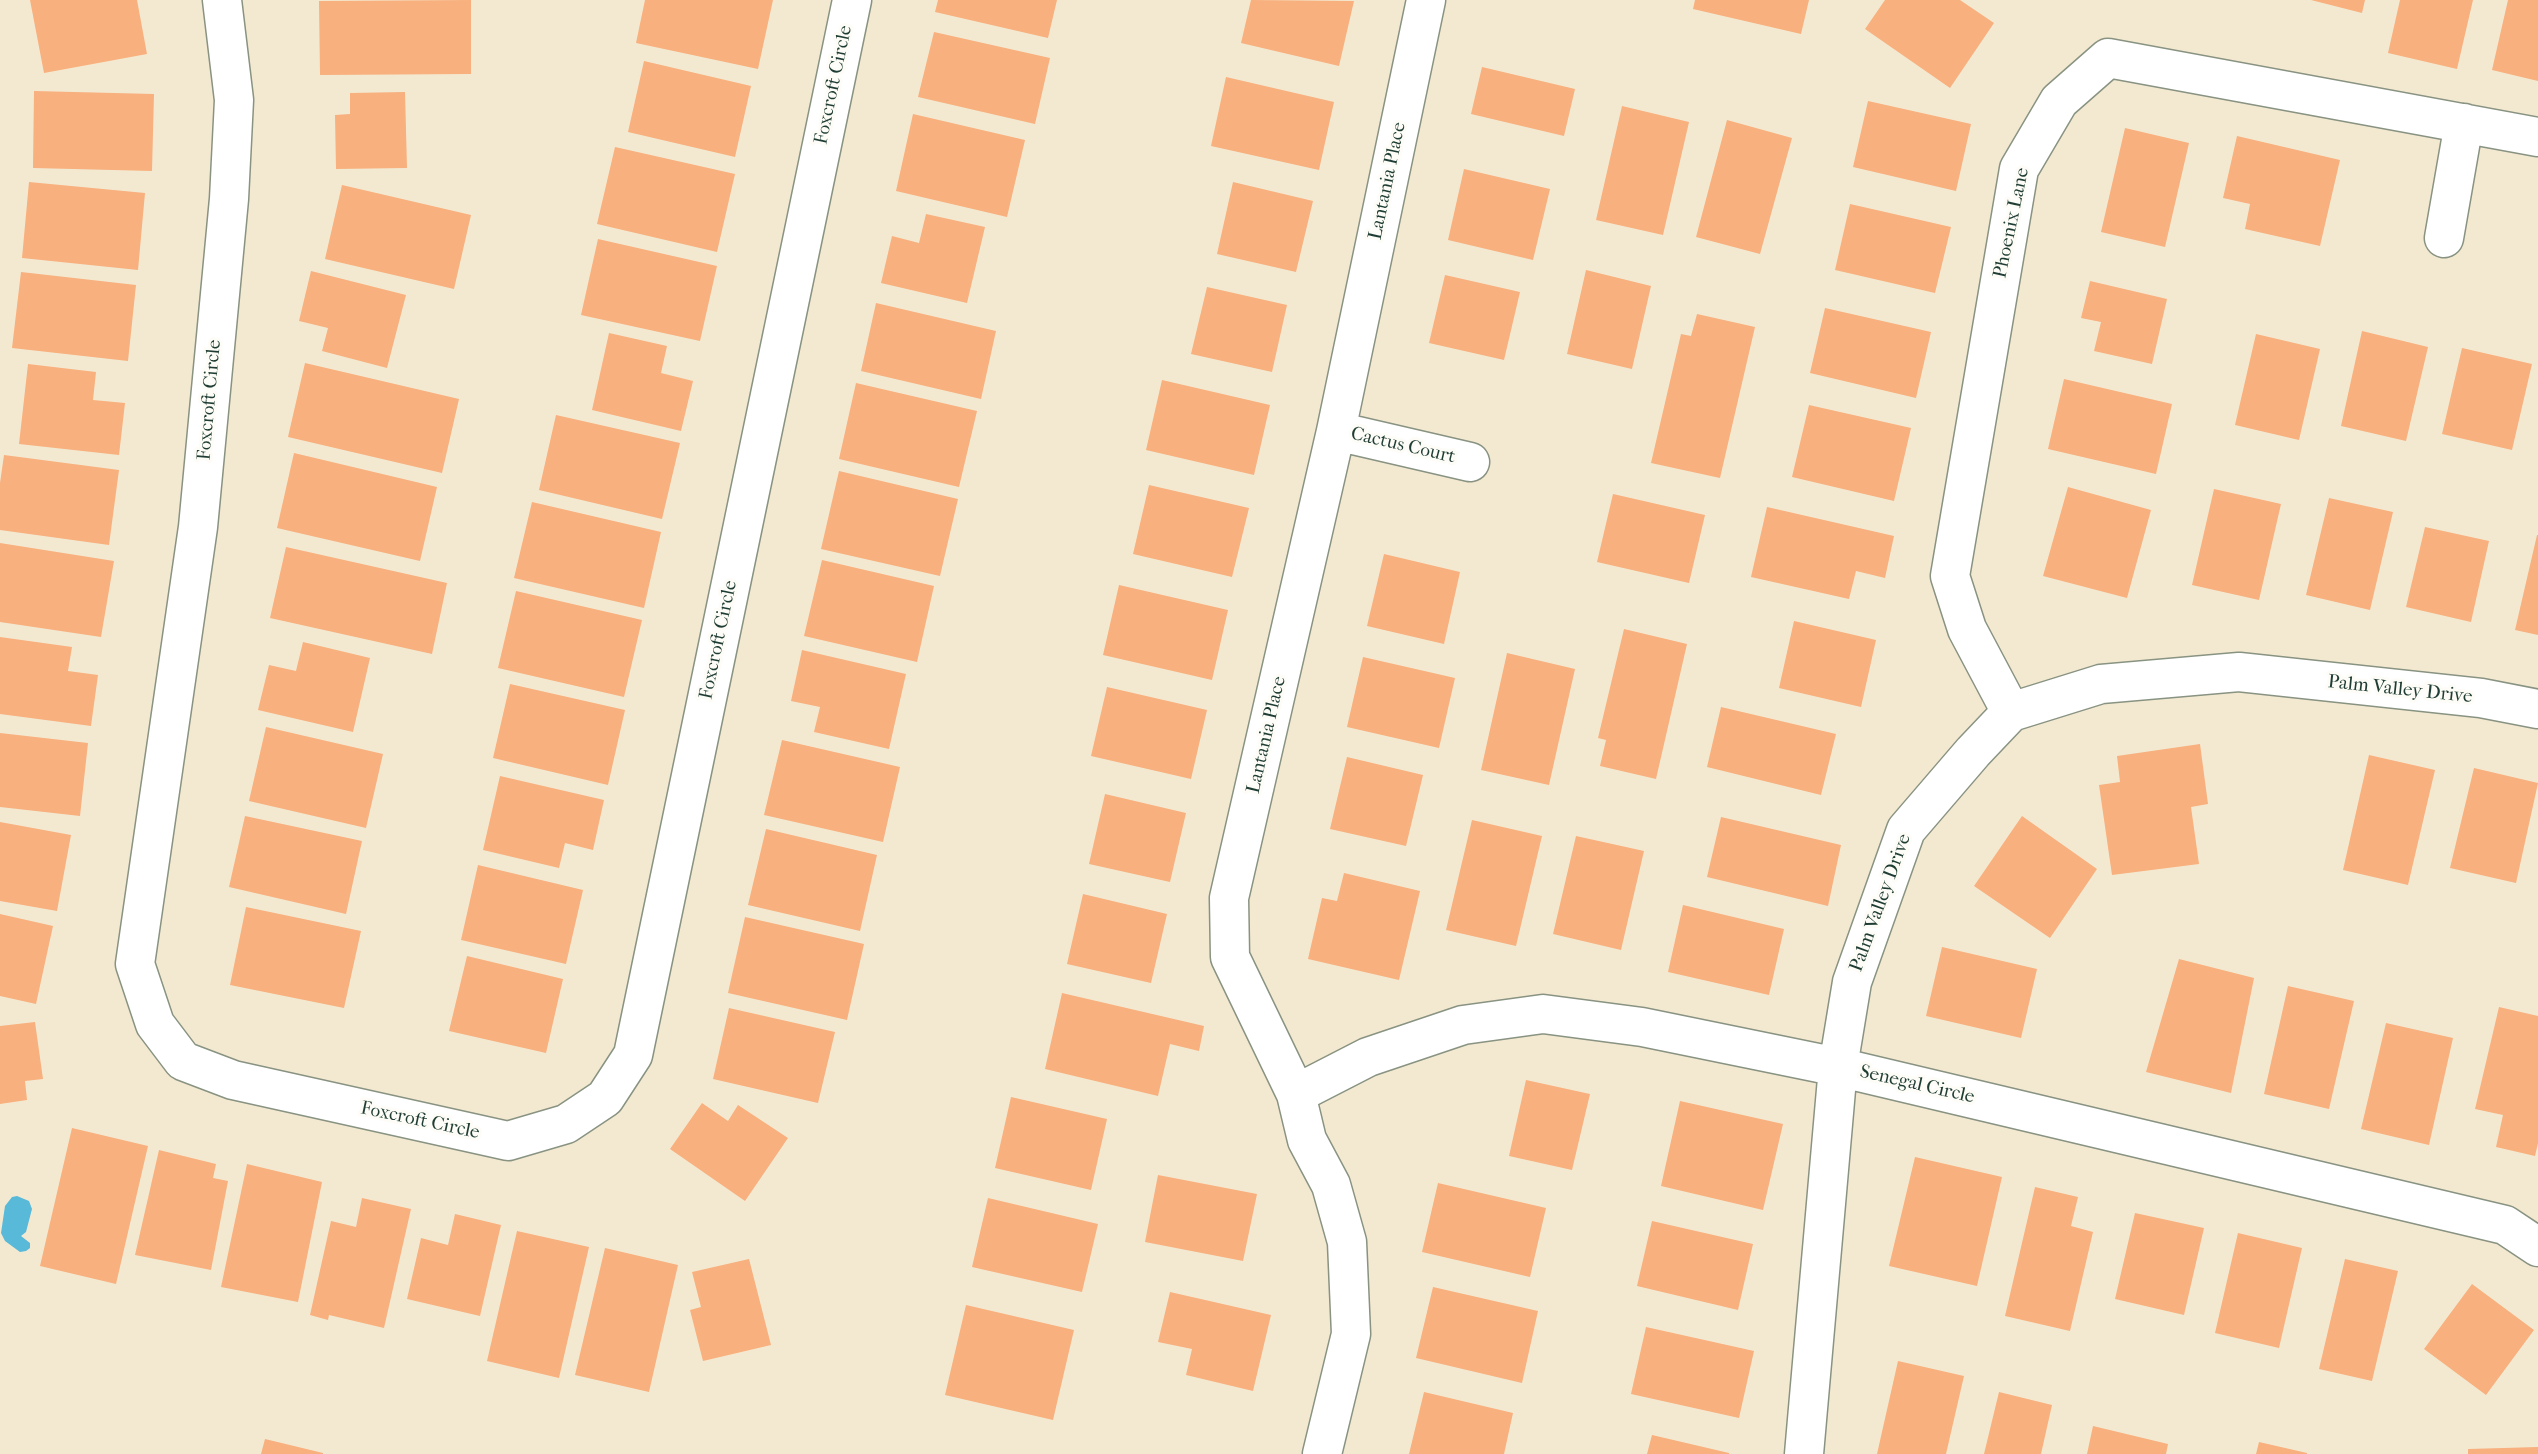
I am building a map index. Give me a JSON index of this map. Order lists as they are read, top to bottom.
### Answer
{
  "streets": {
    "street": [
      "Foxcroft Circle",
      "Lantania Place",
      "Phoenix Lane",
      "Cactus Court",
      "Palm Valley Drive",
      "Senegal Circle"
    ]
  },
  "crossings": [
    ["Lantania Place", "Cactus Court"],
    ["Lantania Place", "Senegal Circle"],
    ["Phoenix Lane", "Palm Valley Drive"],
    ["Palm Valley Drive", "Senegal Circle"]
  ]
}
